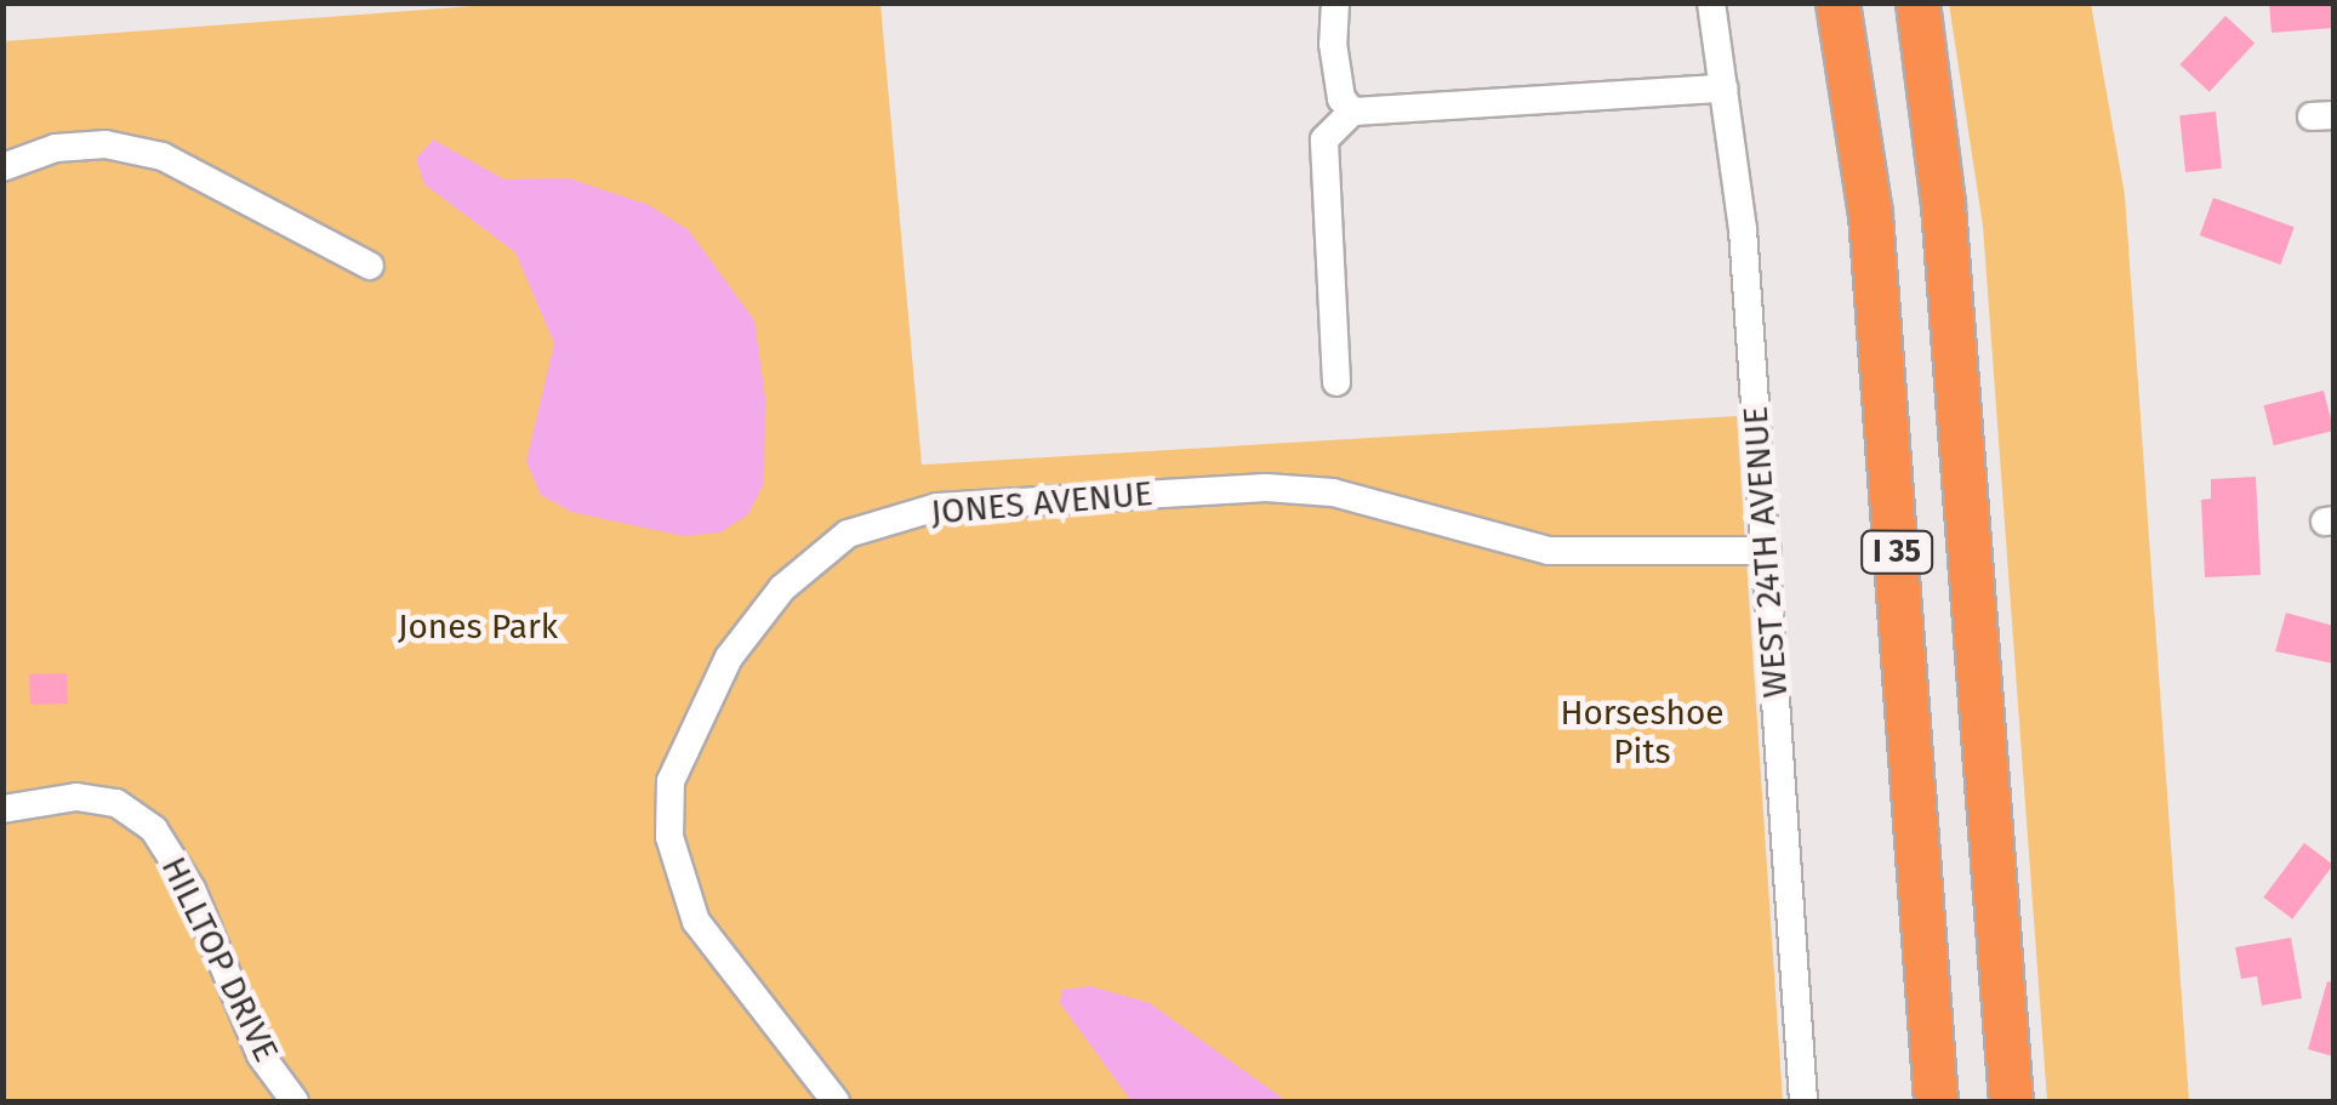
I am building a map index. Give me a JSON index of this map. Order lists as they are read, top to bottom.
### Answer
{
  "streets": {
    "highway": ["I 35"],
    "street": ["JONES AVENUE", "WEST 24TH AVENUE", "HILLTOP DRIVE"]
  },
  "crossings": [
    ["JONES AVENUE", "WEST 24TH AVENUE"]
  ],
  "parks": ["Jones Park", "Horseshoe Pits"]
}
